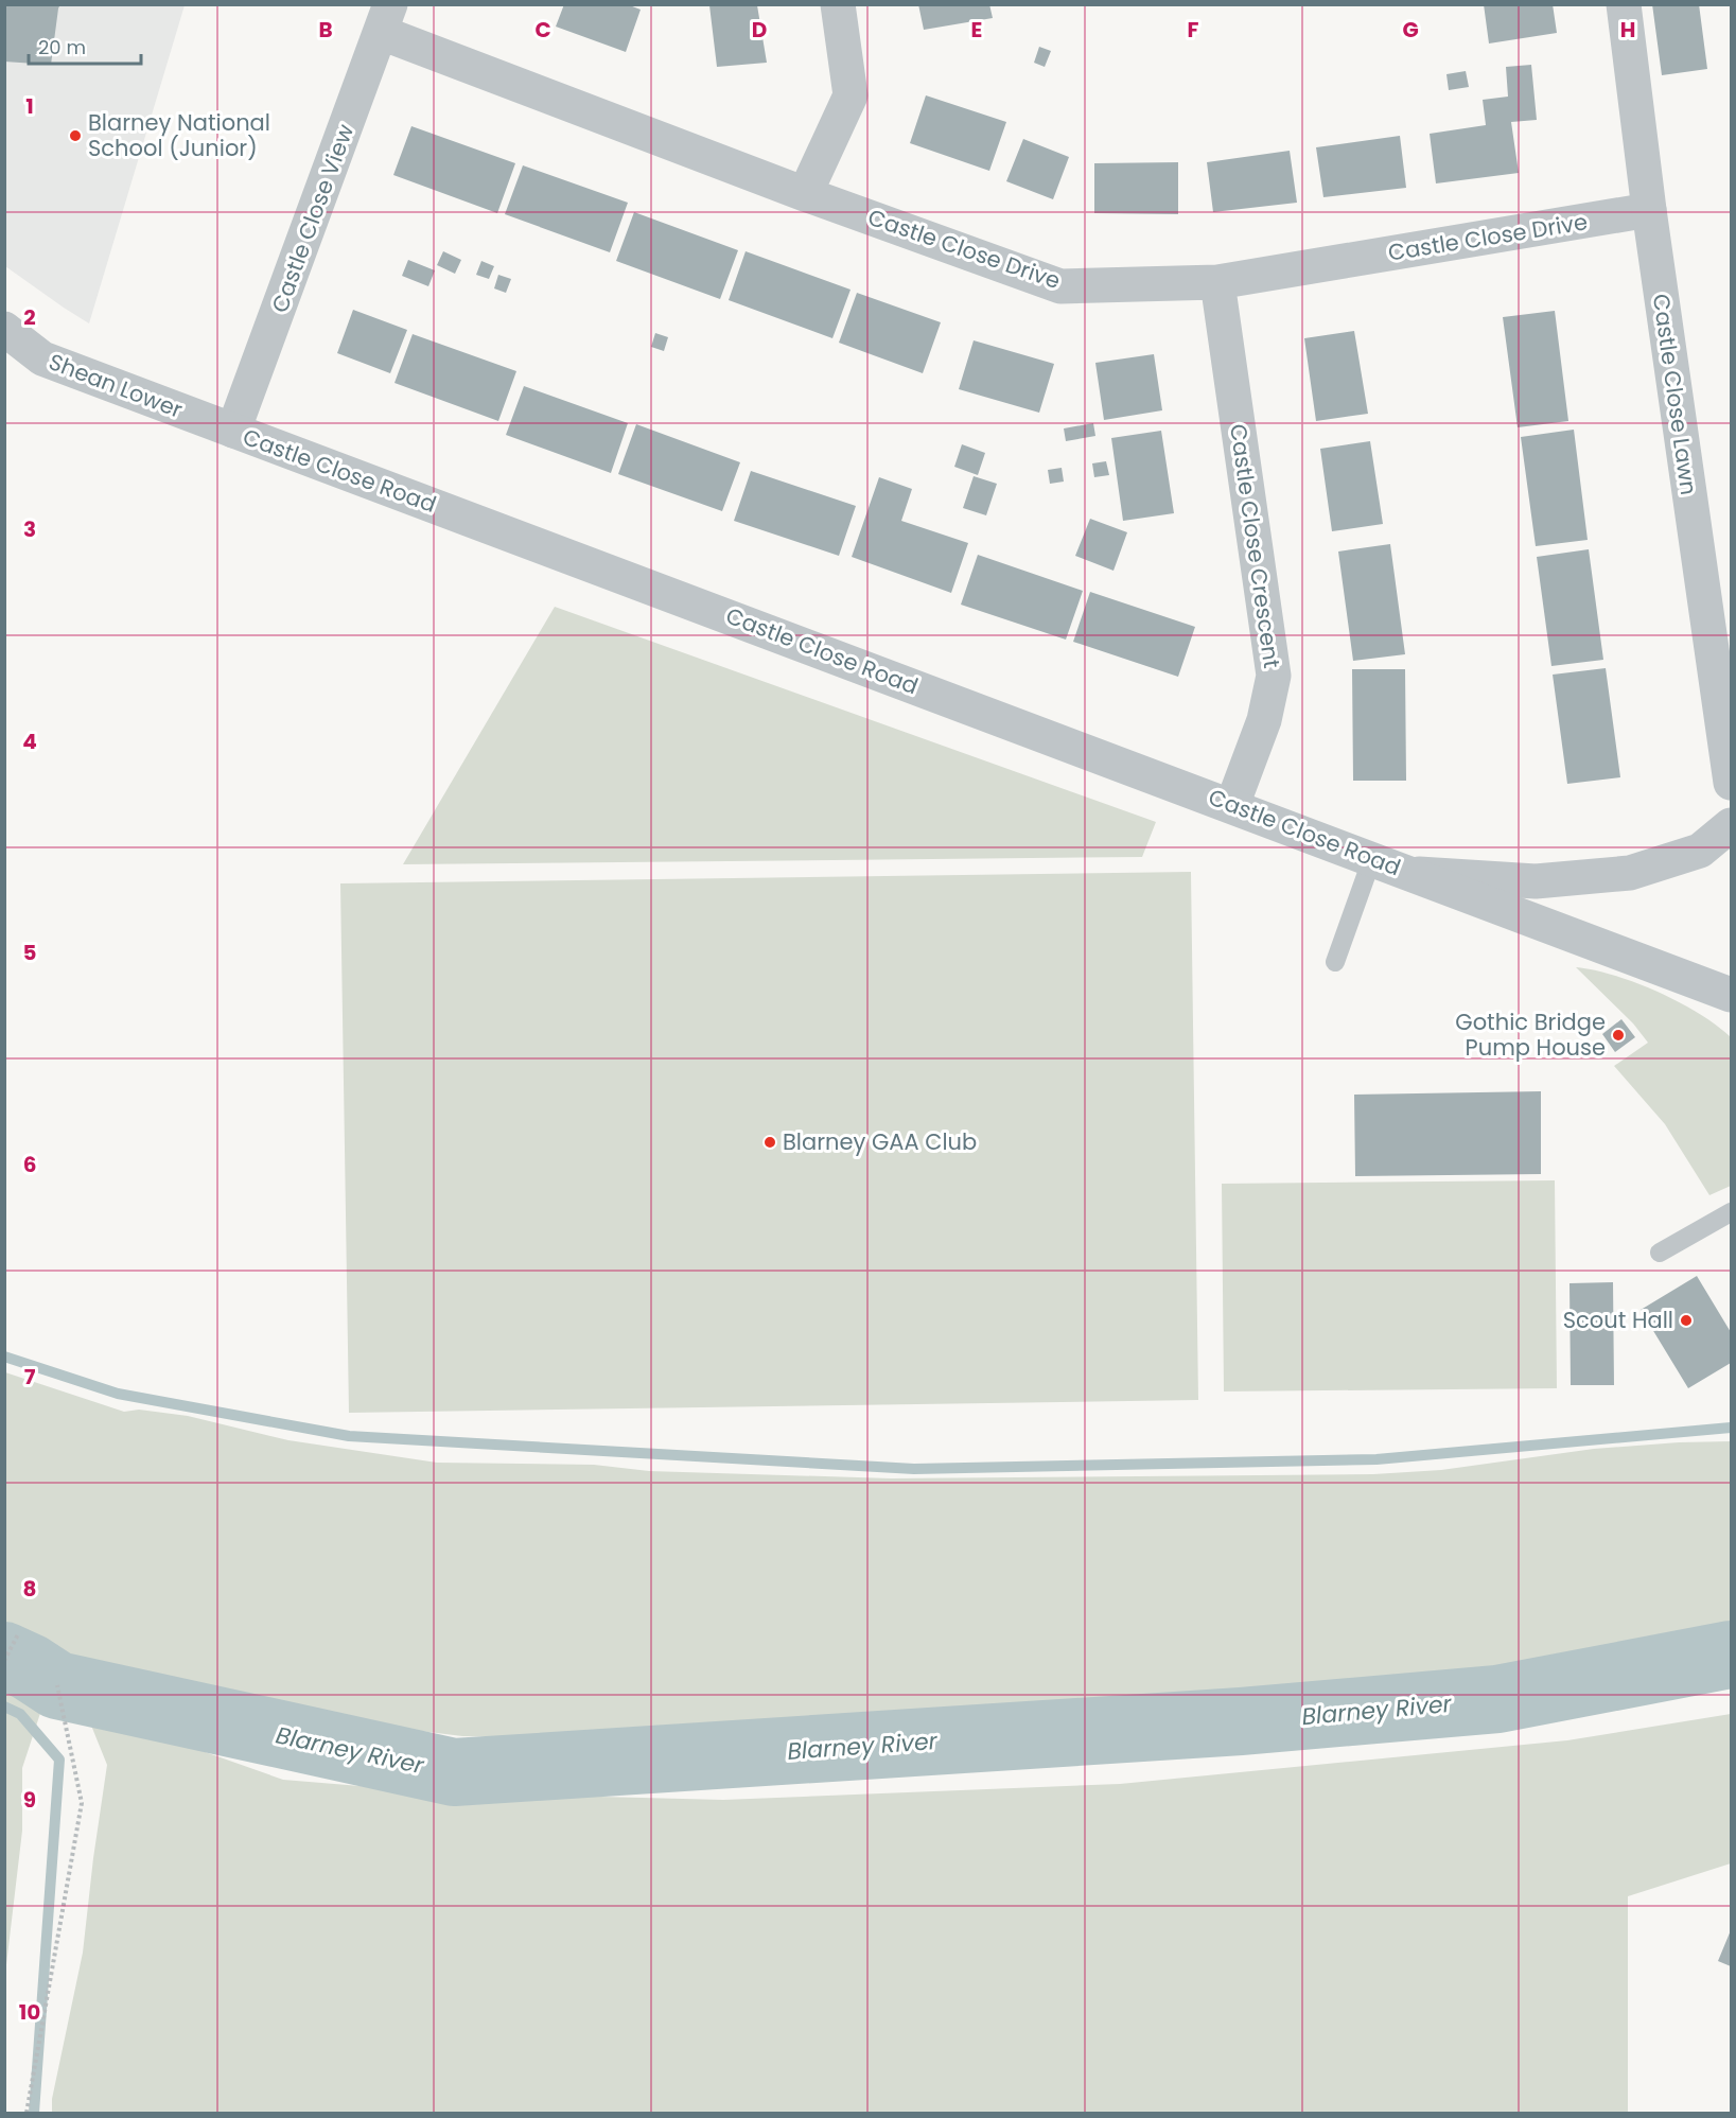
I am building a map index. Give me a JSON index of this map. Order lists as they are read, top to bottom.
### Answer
{
  "streets": {
    "street": [
      "Castle Close View",
      "Castle Close Drive",
      "Shean Lower",
      "Castle Close Lawn",
      "Castle Close Road",
      "Castle Close Crescent"
    ]
  },
  "crossings": [
    ["Castle Close View", "Castle Close Drive"],
    ["Castle Close View", "Shean Lower"],
    ["Castle Close View", "Castle Close Road"],
    ["Castle Close Drive", "Castle Close Lawn"],
    ["Castle Close Drive", "Castle Close Crescent"],
    ["Shean Lower", "Castle Close Road"],
    ["Castle Close Road", "Castle Close Crescent"]
  ],
  "water": ["Blarney River"],
  "places": [
    "Blarney National School (Junior)",
    "Gothic Bridge Pump House",
    "Blarney GAA Club",
    "Scout Hall"
  ],
  "scale_bar": "20 m",
  "grid": {
    "columns": [
      "B",
      "C",
      "D",
      "E",
      "F",
      "G",
      "H"
    ],
    "rows": [
      "1",
      "2",
      "3",
      "4",
      "5",
      "6",
      "7",
      "8",
      "9",
      "10"
    ]
  }
}
